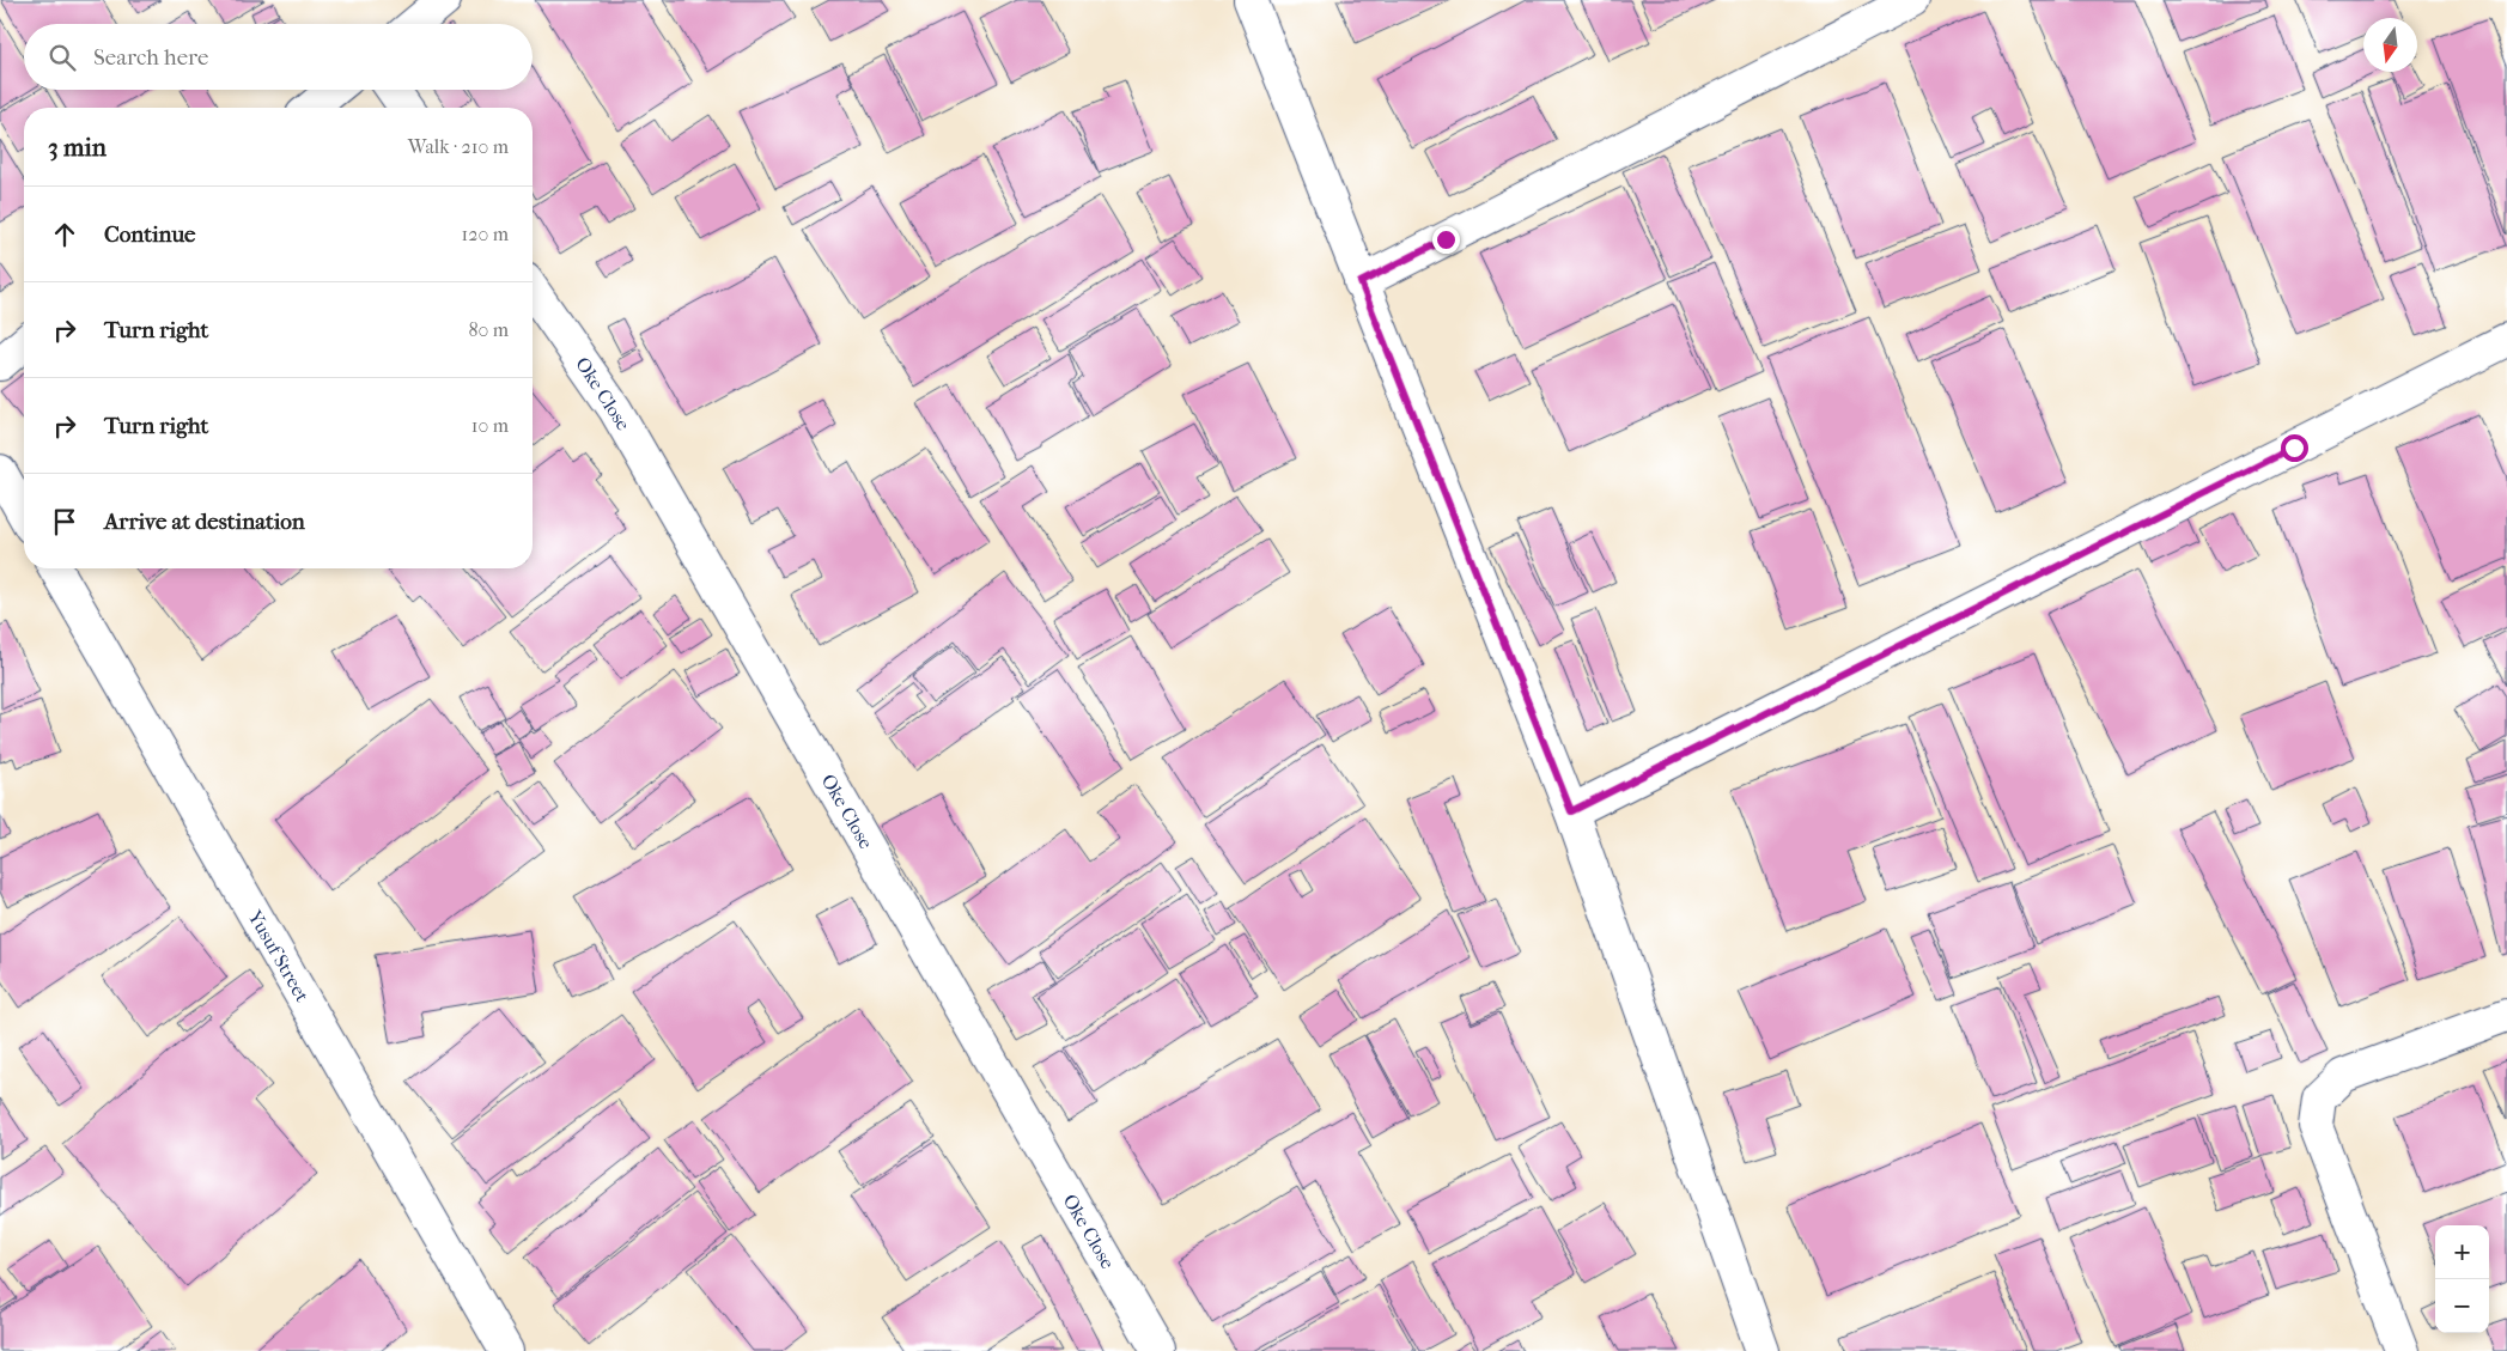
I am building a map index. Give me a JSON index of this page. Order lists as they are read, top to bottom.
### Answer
{
  "streets": {
    "street": ["Oke Close", "Yusuf Street"]
  },
  "north": "bottom",
  "page": {
    "search": "Search here",
    "heading": ["3 min", "Walk · 210 m"],
    "list": [
      ["Continue", "120 m"],
      ["Turn right", "80 m"],
      ["Turn right", "10 m"],
      "Arrive at destination"
    ],
    "map_buttons": ["+", "−"]
  }
}
